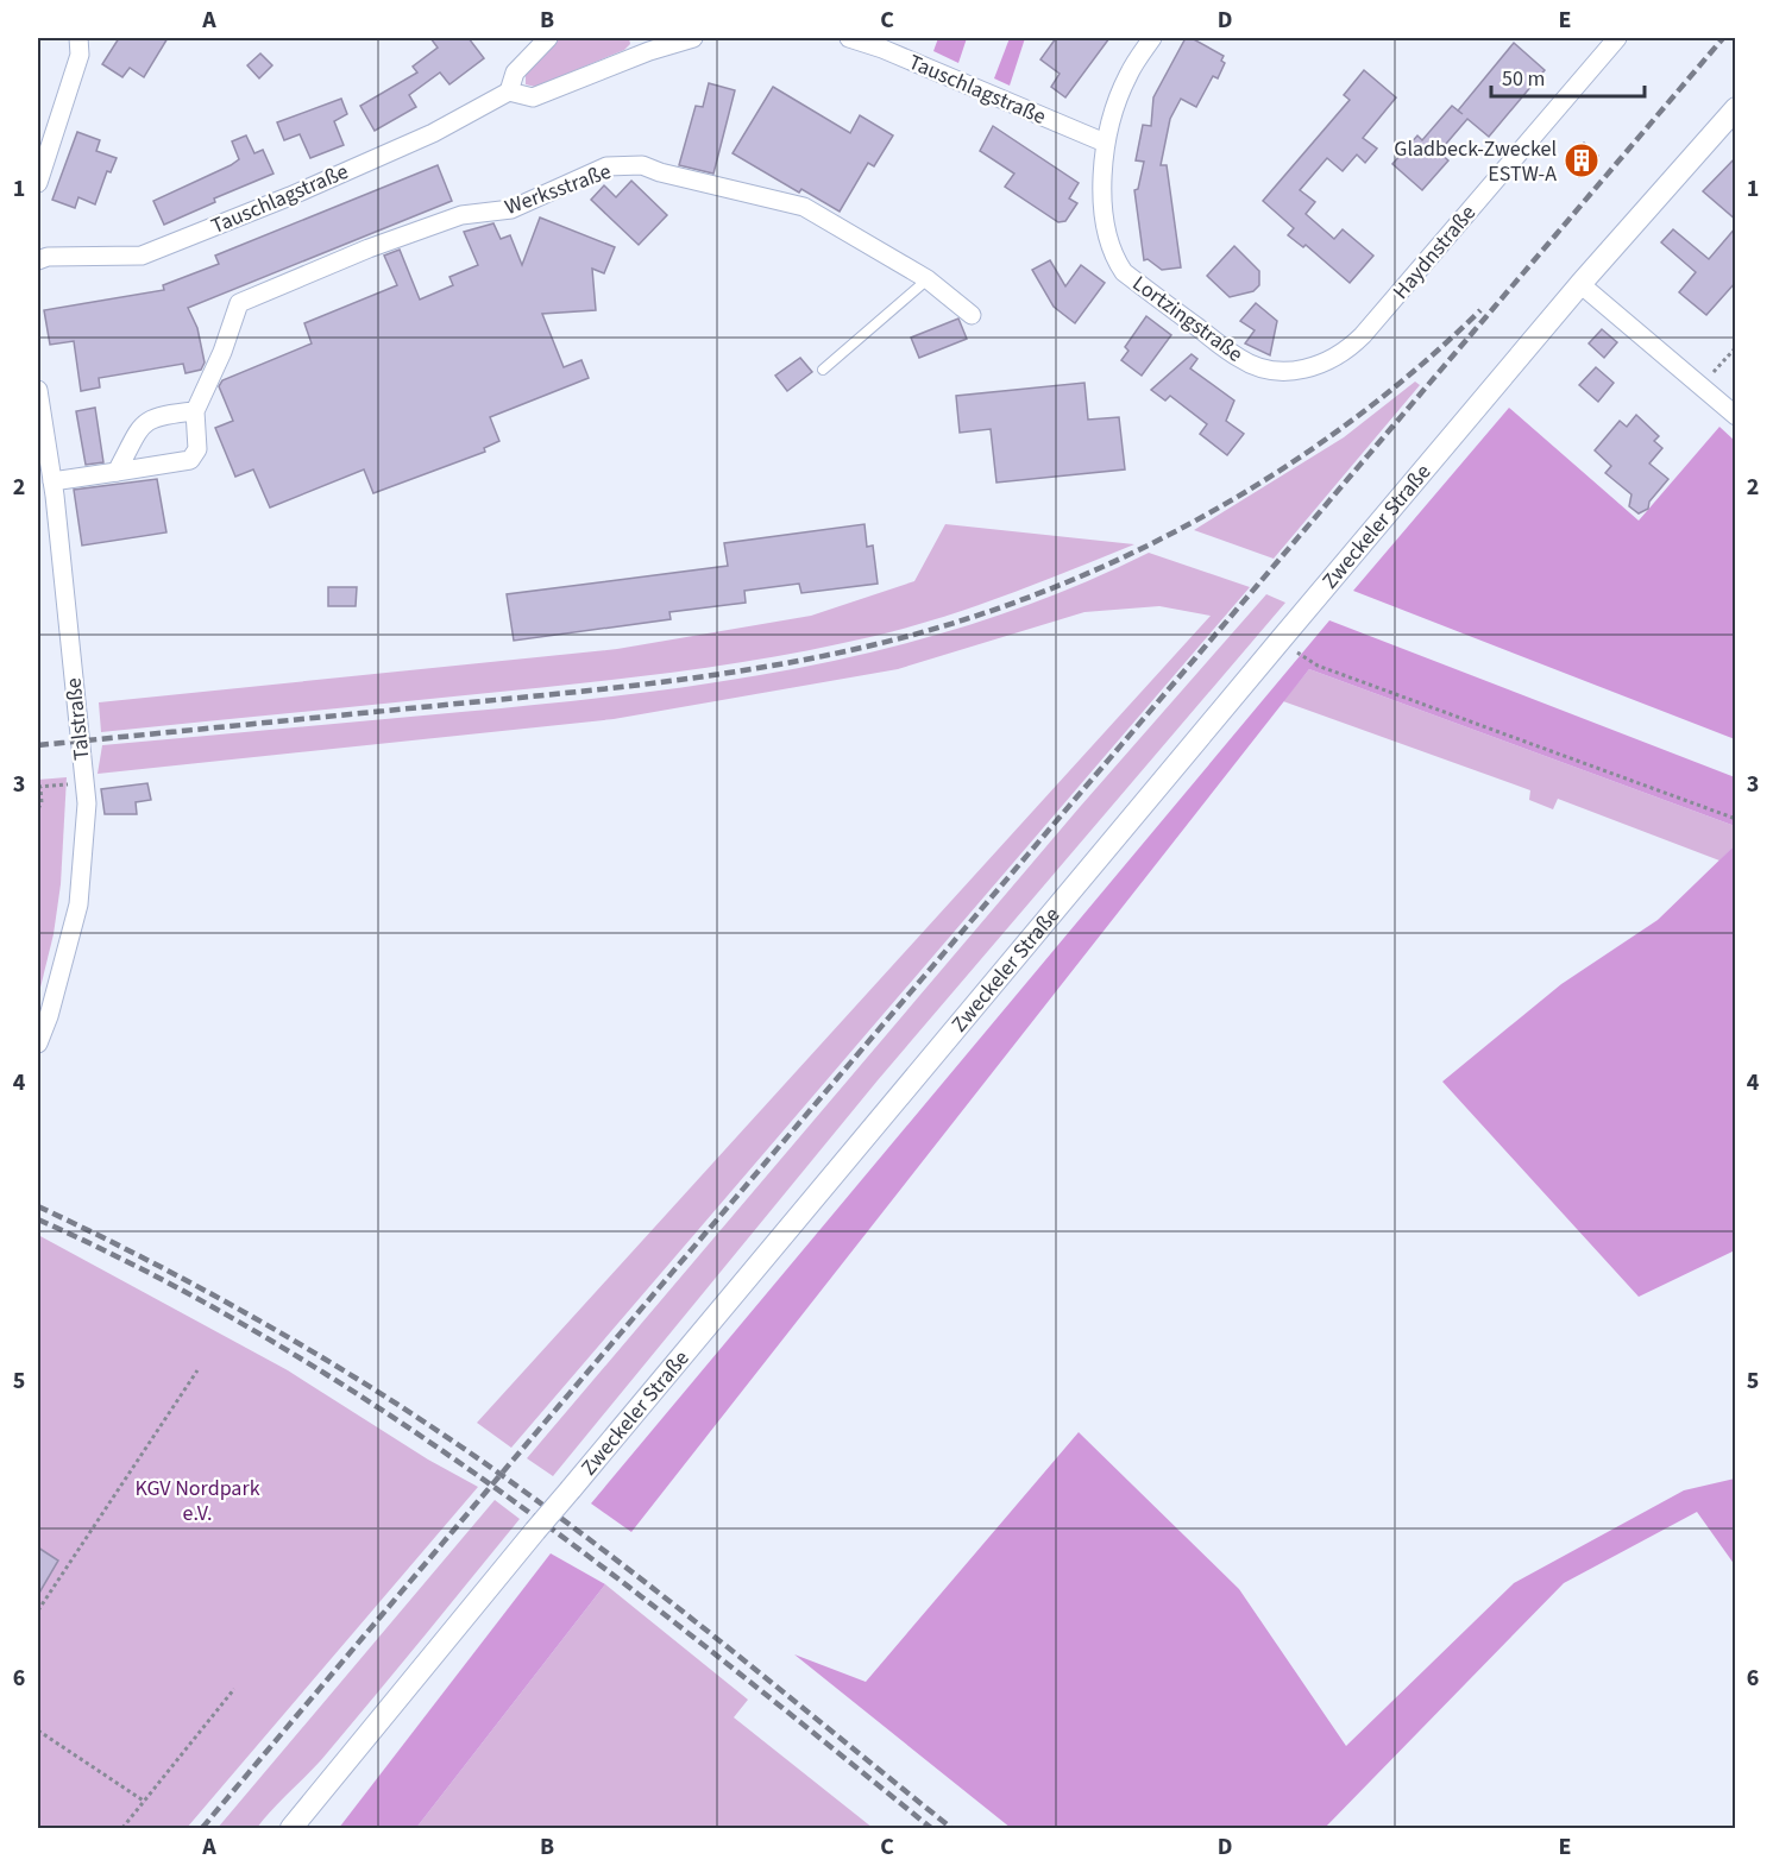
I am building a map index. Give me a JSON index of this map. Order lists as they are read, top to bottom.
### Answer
{
  "streets": {
    "street": [
      "Tauschlagstraße",
      "Werksstraße",
      "Haydnstraße",
      "Lortzingstraße",
      "Zweckeler Straße",
      "Talstraße"
    ]
  },
  "crossings": [
    ["Tauschlagstraße", "Lortzingstraße"],
    ["Werksstraße", "Talstraße"],
    ["Haydnstraße", "Lortzingstraße"]
  ],
  "parks": ["KGV Nordpark e.V."],
  "places": {
    "building": ["Gladbeck-Zweckel ESTW-A"]
  },
  "scale_bar": "50 m",
  "grid": {
    "columns": [
      "A",
      "B",
      "C",
      "D",
      "E"
    ],
    "rows": [
      "1",
      "2",
      "3",
      "4",
      "5",
      "6"
    ]
  }
}
